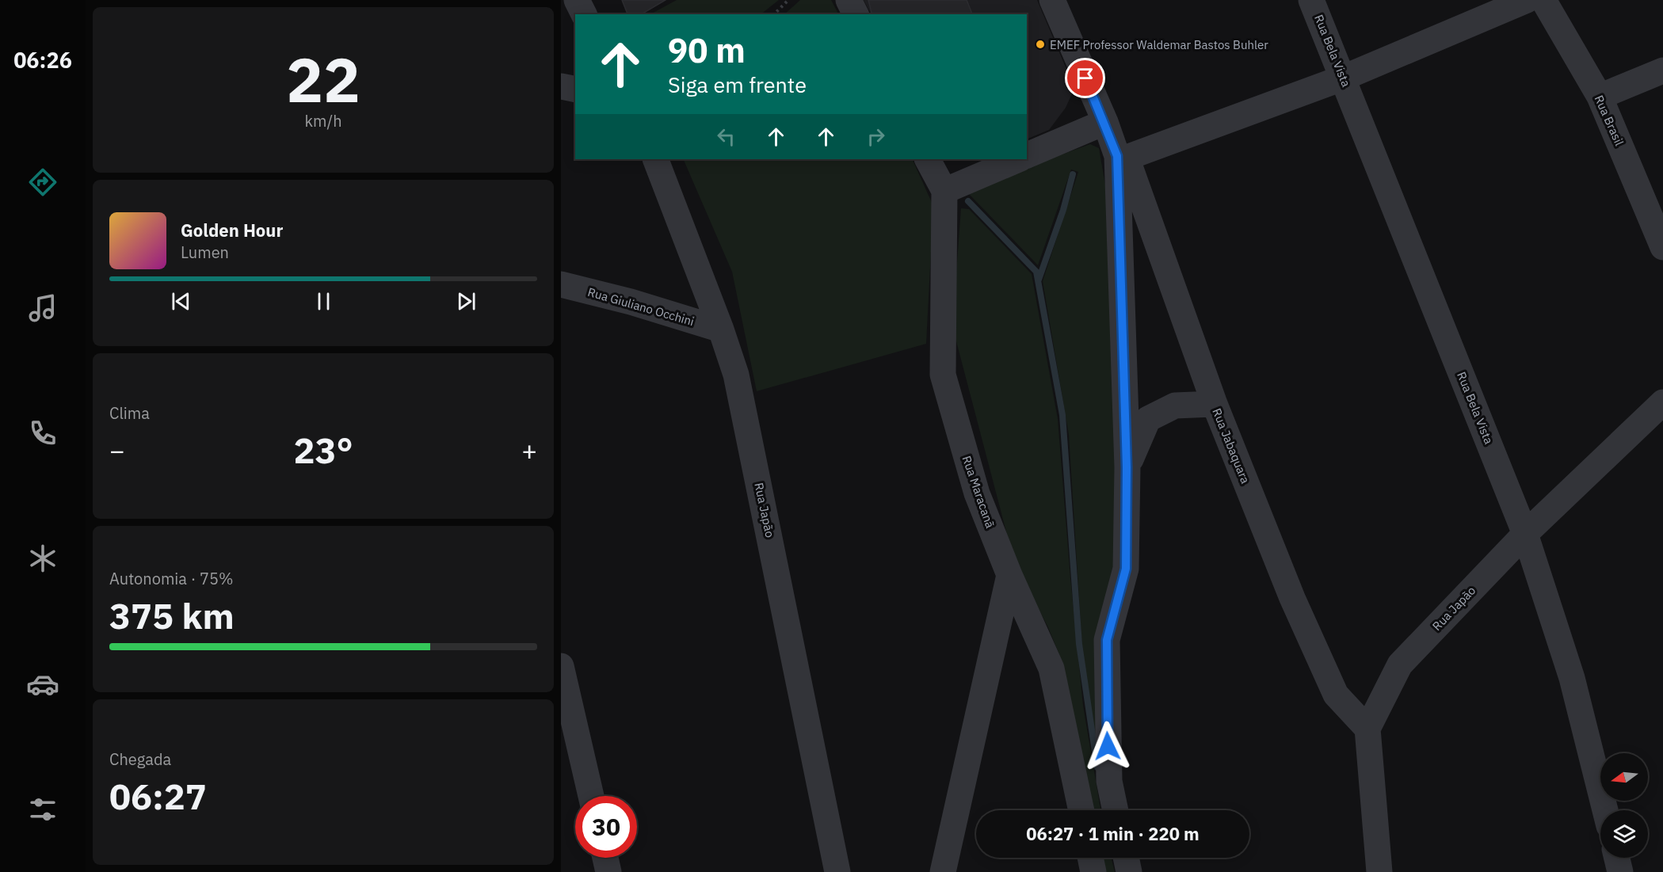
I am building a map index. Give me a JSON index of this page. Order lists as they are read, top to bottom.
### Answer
{
  "streets": {
    "street": [
      "Rua Bela Vista",
      "Rua Brasil",
      "Rua Giuliano Occhini",
      "Rua Jabaquara",
      "Rua Maracanã",
      "Rua Japão"
    ]
  },
  "crossings": [
    ["Rua Bela Vista", "Rua Japão"],
    ["Rua Giuliano Occhini", "Rua Japão"],
    ["Rua Jabaquara", "Rua Japão"]
  ],
  "places": ["EMEF Professor Waldemar Bastos Buhler"],
  "north": "left",
  "page": {
    "tabs": "06:26",
    "tile": [
      ["22", "km/h"],
      "Clima",
      ["Autonomia · 75%", "375 km"],
      ["Chegada", "06:27"]
    ],
    "turn": ["90 m", "Siga em frente"],
    "song": ["Golden Hour", "Lumen"],
    "heat": ["−", "23°", "+"],
    "limit": "30",
    "trip": "06:27 · 1 min · 220 m"
  }
}
